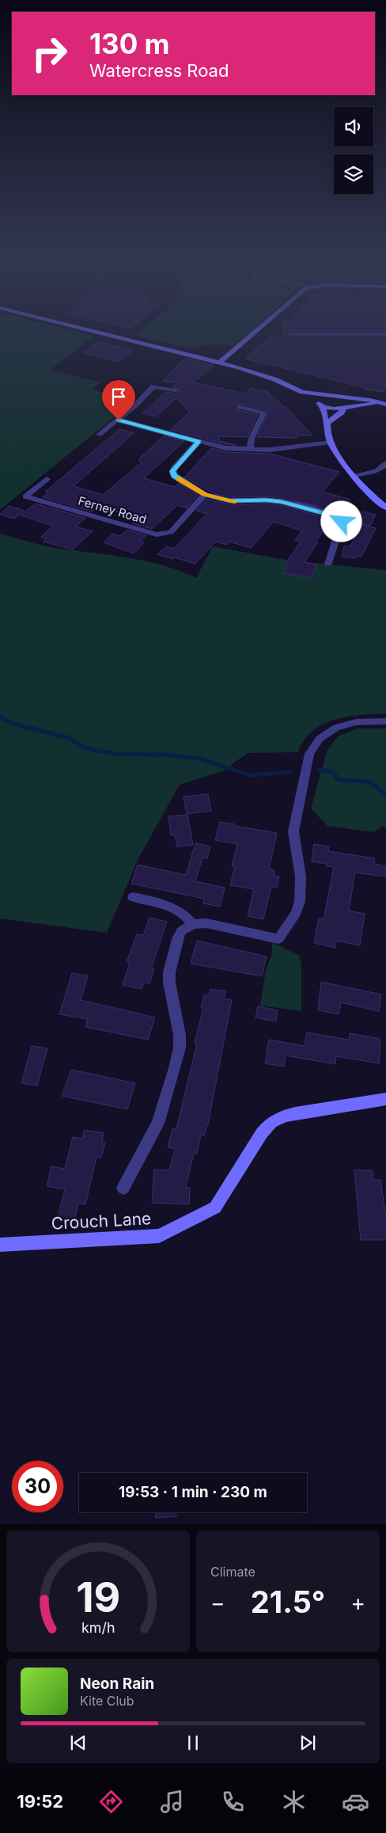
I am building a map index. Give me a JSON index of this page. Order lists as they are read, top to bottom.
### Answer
{
  "streets": {
    "street": ["Ferney Road", "Crouch Lane"]
  },
  "page": {
    "turn": ["130 m", "Watercress Road"],
    "limit": "30",
    "trip": "19:53 · 1 min · 230 m",
    "tile": "Climate",
    "heat": ["−", "21.5°", "+"],
    "song": ["Neon Rain", "Kite Club"],
    "tabs": "19:52",
    "gauge": ["19", "km/h"]
  }
}
